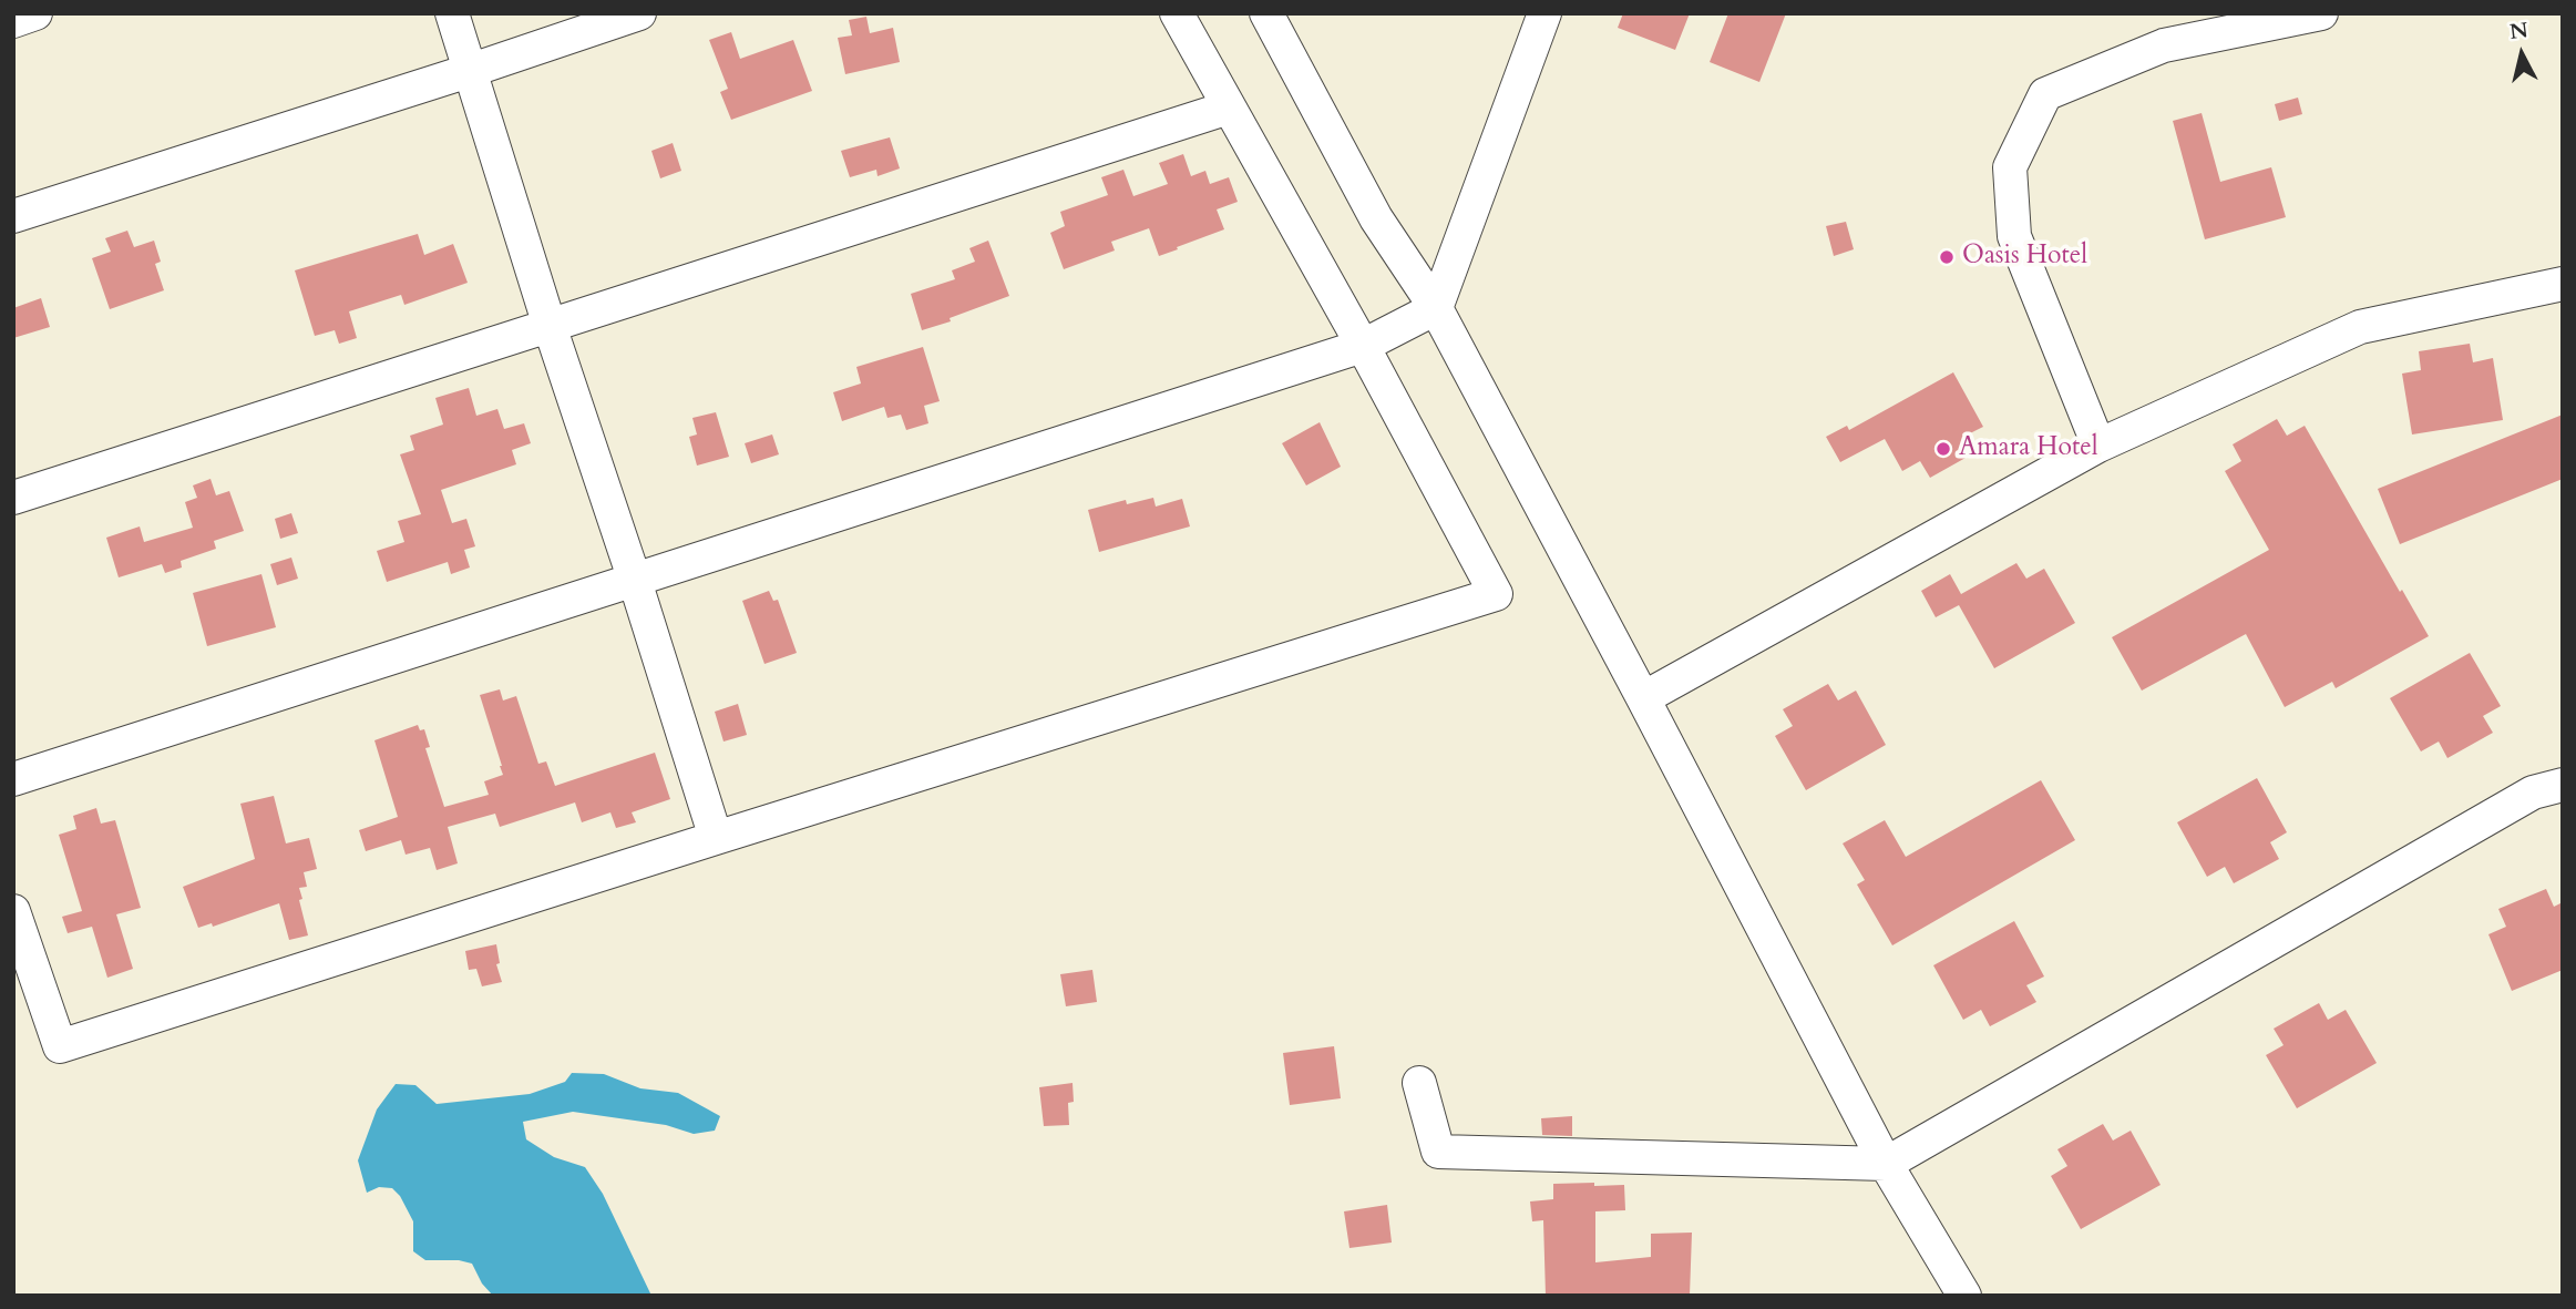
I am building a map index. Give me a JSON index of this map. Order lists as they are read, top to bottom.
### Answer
{
  "places": ["Oasis Hotel", "Amara Hotel"],
  "north": "top"
}
